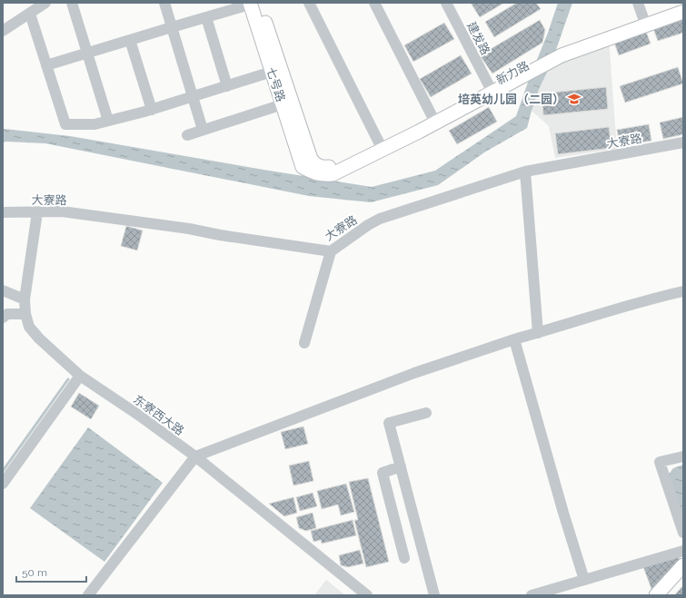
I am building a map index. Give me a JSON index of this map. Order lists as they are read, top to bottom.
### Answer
{
  "streets": {
    "main road": ["新力路", "七号路"],
    "street": ["建发路", "大寮路", "东寮西大路"]
  },
  "crossings": [
    ["建发路", "新力路"],
    ["新力路", "七号路"],
    ["大寮路", "东寮西大路"]
  ],
  "places": {
    "school or university": ["培英幼儿园（二园）"]
  },
  "scale_bar": "50 m"
}
